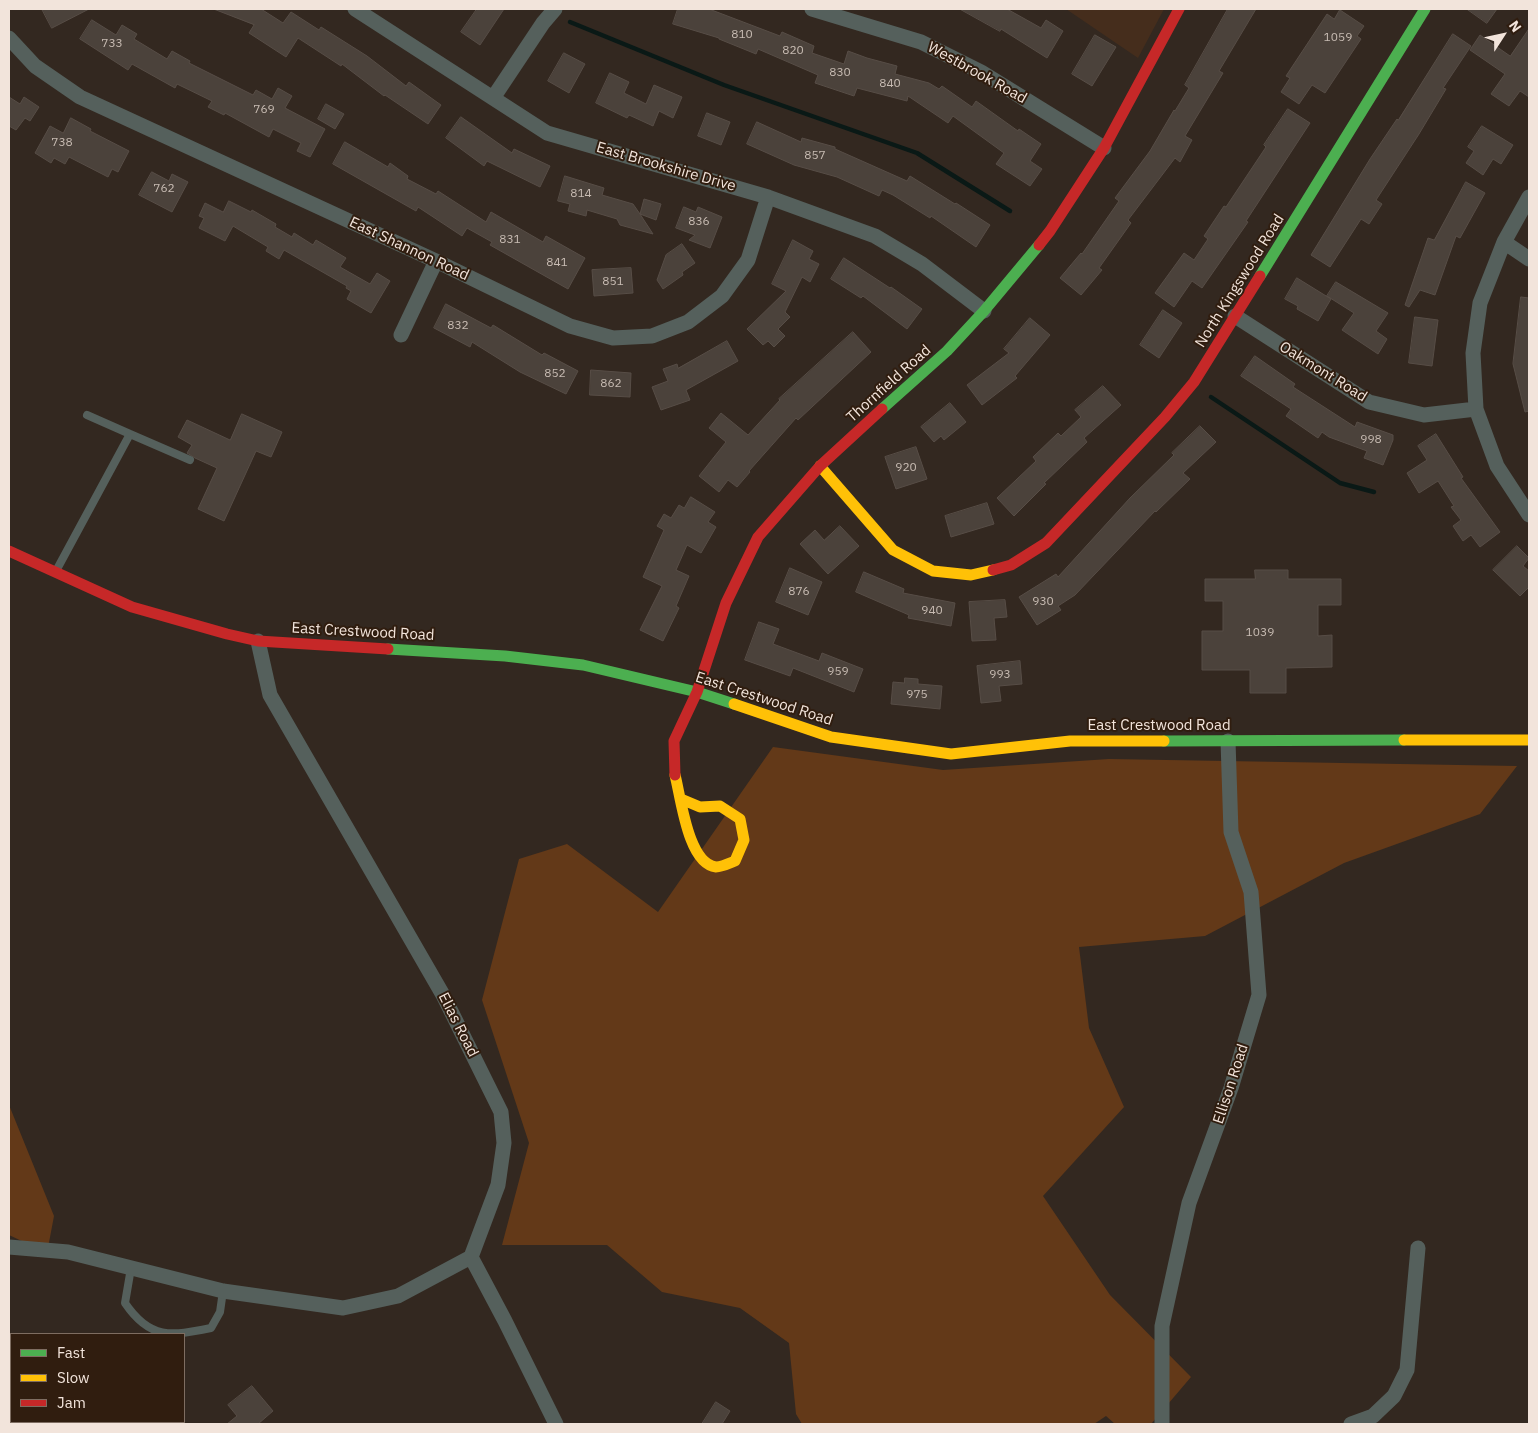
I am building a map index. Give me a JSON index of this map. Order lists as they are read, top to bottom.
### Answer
{
  "streets": {
    "street": [
      "Westbrook Road",
      "East Brookshire Drive",
      "East Shannon Road",
      "North Kingswood Road",
      "Oakmont Road",
      "Thornfield Road",
      "East Crestwood Road",
      "Elias Road",
      "Ellison Road"
    ]
  },
  "crossings": [
    ["Westbrook Road", "Thornfield Road"],
    ["East Brookshire Drive", "East Shannon Road"],
    ["East Brookshire Drive", "Thornfield Road"],
    ["North Kingswood Road", "Oakmont Road"],
    ["North Kingswood Road", "Thornfield Road"],
    ["Thornfield Road", "East Crestwood Road"],
    ["East Crestwood Road", "Elias Road"],
    ["East Crestwood Road", "Ellison Road"]
  ],
  "house_numbers": [
    "810",
    "1059",
    "733",
    "820",
    "830",
    "840",
    "769",
    "738",
    "857",
    "762",
    "814",
    "836",
    "831",
    "841",
    "851",
    "832",
    "852",
    "862",
    "998",
    "920",
    "876",
    "930",
    "940",
    "1039",
    "959",
    "993",
    "975"
  ],
  "legend": ["Fast", "Slow", "Jam"],
  "north": "top right"
}
